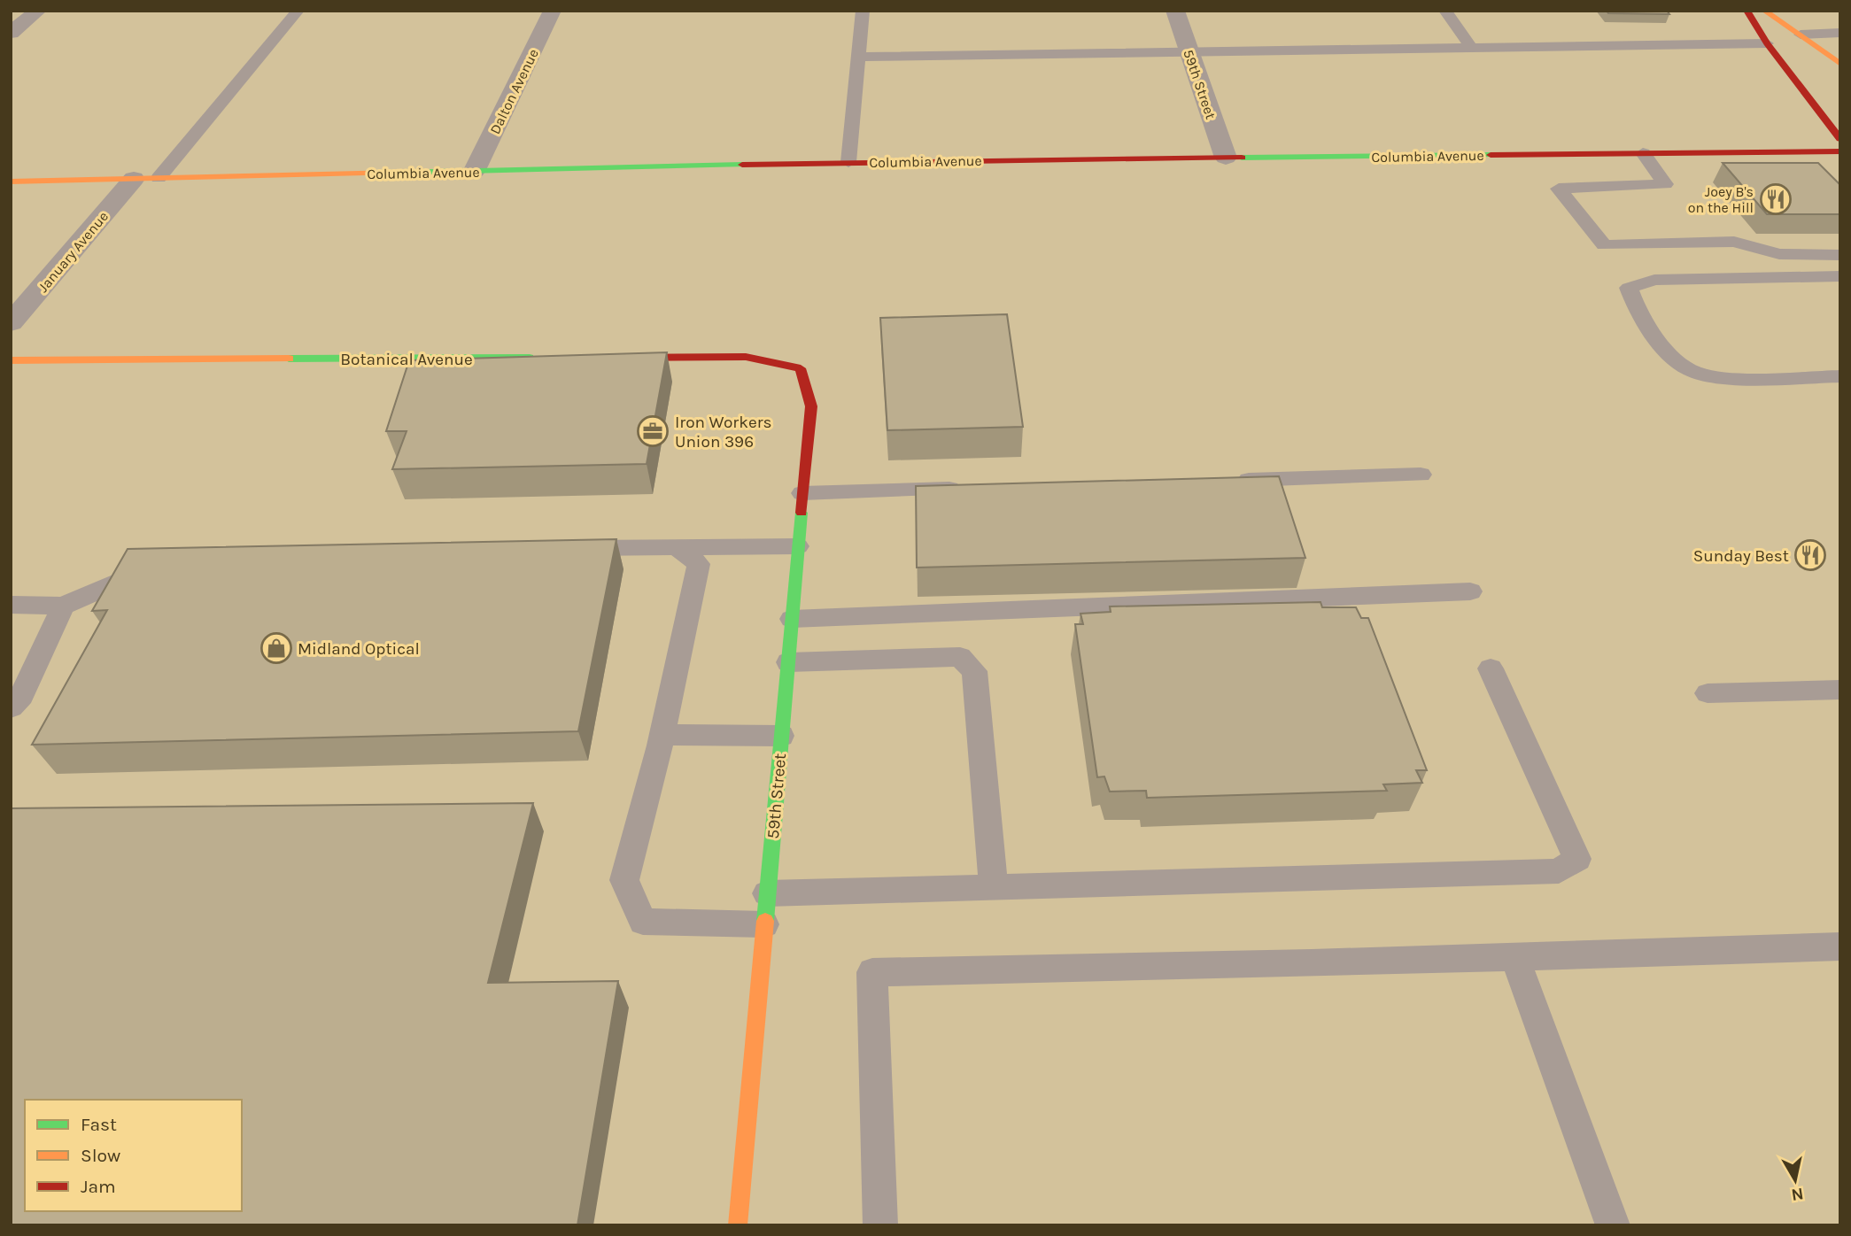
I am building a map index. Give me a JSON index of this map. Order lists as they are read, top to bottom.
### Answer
{
  "streets": {
    "street": [
      "59th Street",
      "Dalton Avenue",
      "Columbia Avenue",
      "January Avenue",
      "Botanical Avenue"
    ]
  },
  "crossings": [
    ["59th Street", "Columbia Avenue"],
    ["Dalton Avenue", "Columbia Avenue"],
    ["Columbia Avenue", "January Avenue"]
  ],
  "places": {
    "restaurant": ["Joey B's on the Hill", "Sunday Best"],
    "office": ["Iron Workers Union 396"],
    "shop": ["Midland Optical"]
  },
  "legend": ["Fast", "Slow", "Jam"],
  "north": "bottom"
}
